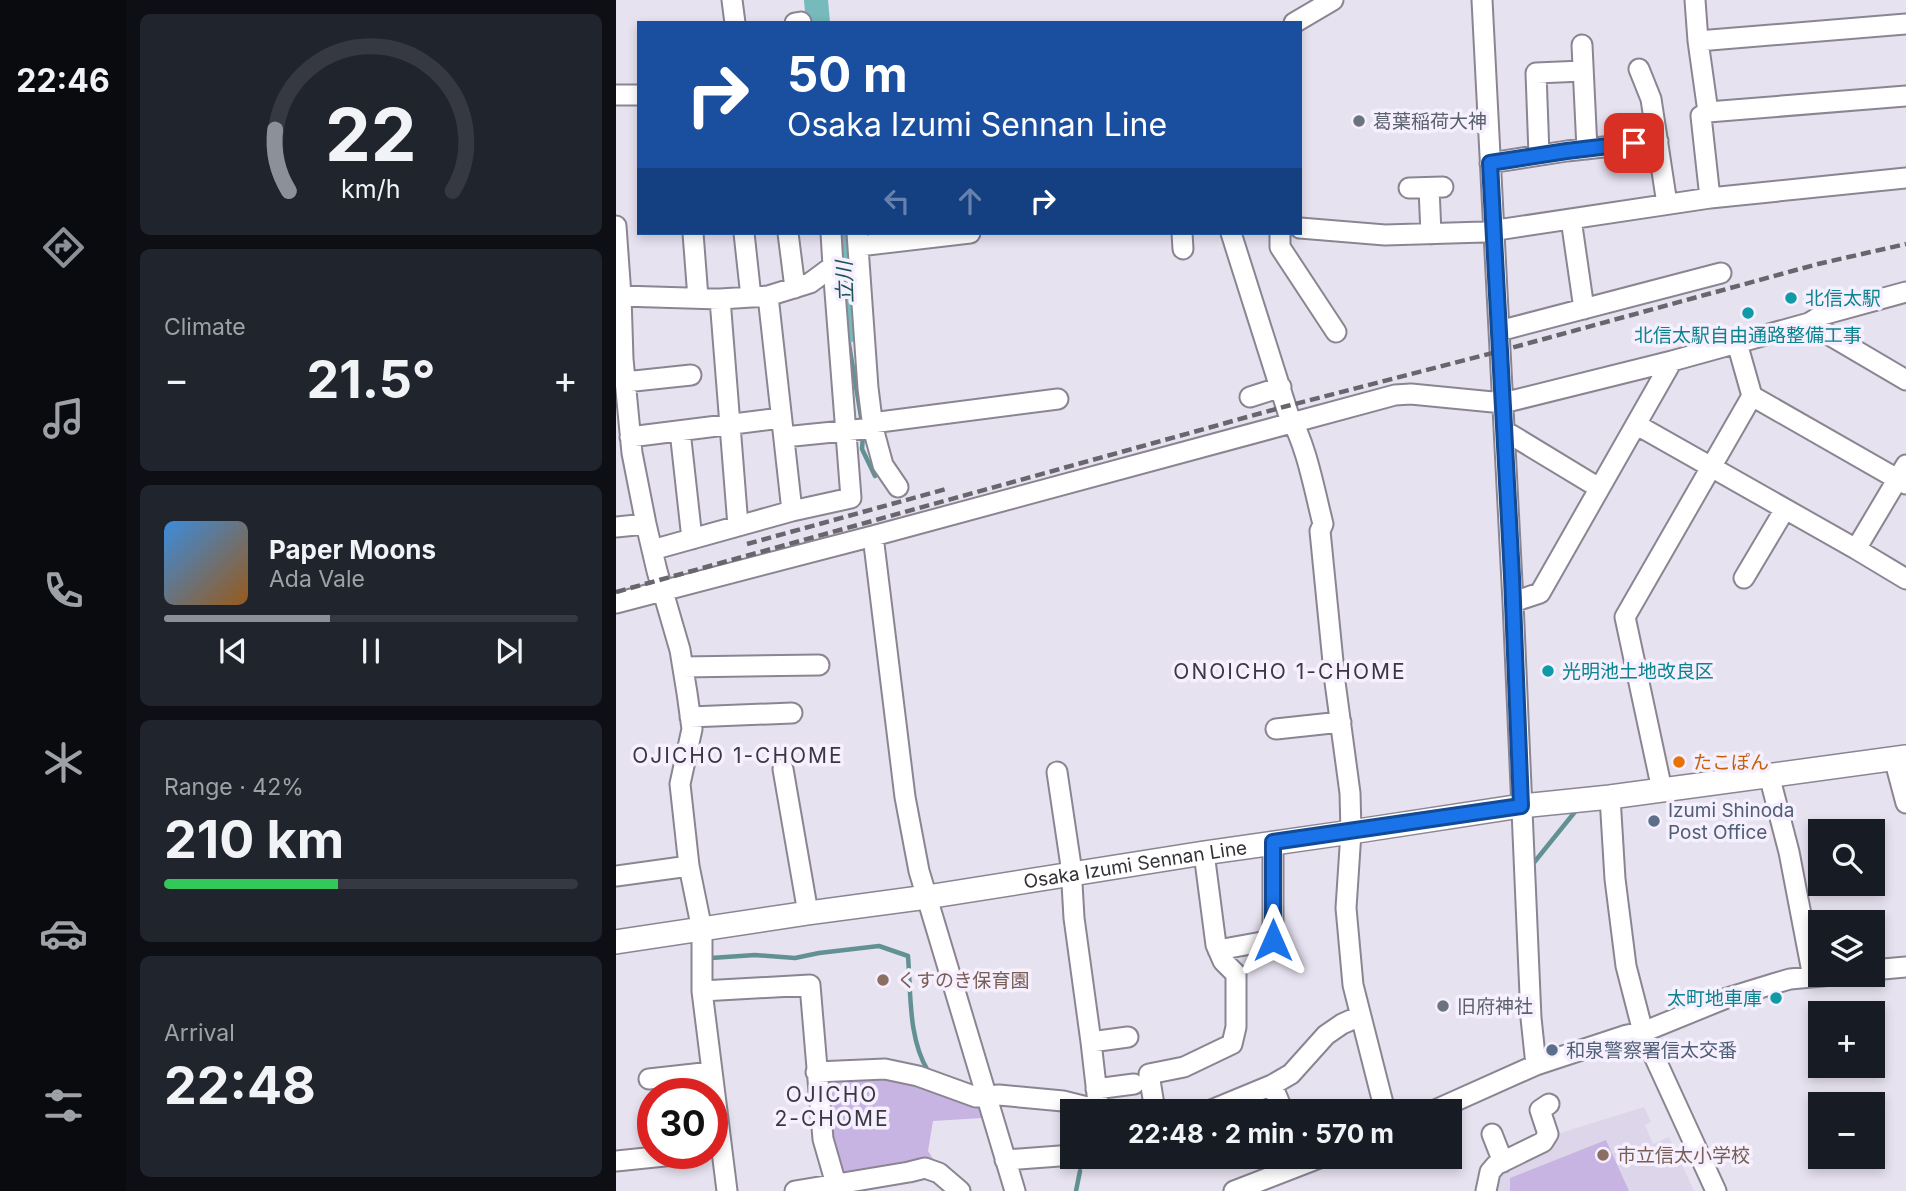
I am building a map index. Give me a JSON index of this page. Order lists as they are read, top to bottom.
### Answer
{
  "streets": {
    "main road": ["Osaka Izumi Sennan Line"]
  },
  "districts": ["ONOICHO 1-CHOME", "OJICHO 1-CHOME", "OJICHO 2-CHOME"],
  "water": ["立川"],
  "places": [
    "葛葉稲荷大神",
    "北信太駅",
    "北信太駅自由通路整備工事",
    "光明池土地改良区",
    "たこぽん",
    "Izumi Shinoda Post Office",
    "くすのき保育園",
    "太町地車庫",
    "旧府神社",
    "和泉警察署信太交番",
    "市立信太小学校"
  ],
  "page": {
    "tabs": "22:46",
    "turn": ["50 m", "Osaka Izumi Sennan Line"],
    "tile": [
      "Climate",
      ["Range · 42%", "210 km"],
      ["Arrival", "22:48"]
    ],
    "heat": ["−", "21.5°", "+"],
    "song": ["Paper Moons", "Ada Vale"],
    "map_buttons": ["+", "−"],
    "limit": "30",
    "trip": "22:48 · 2 min · 570 m",
    "gauge": ["22", "km/h"]
  }
}
